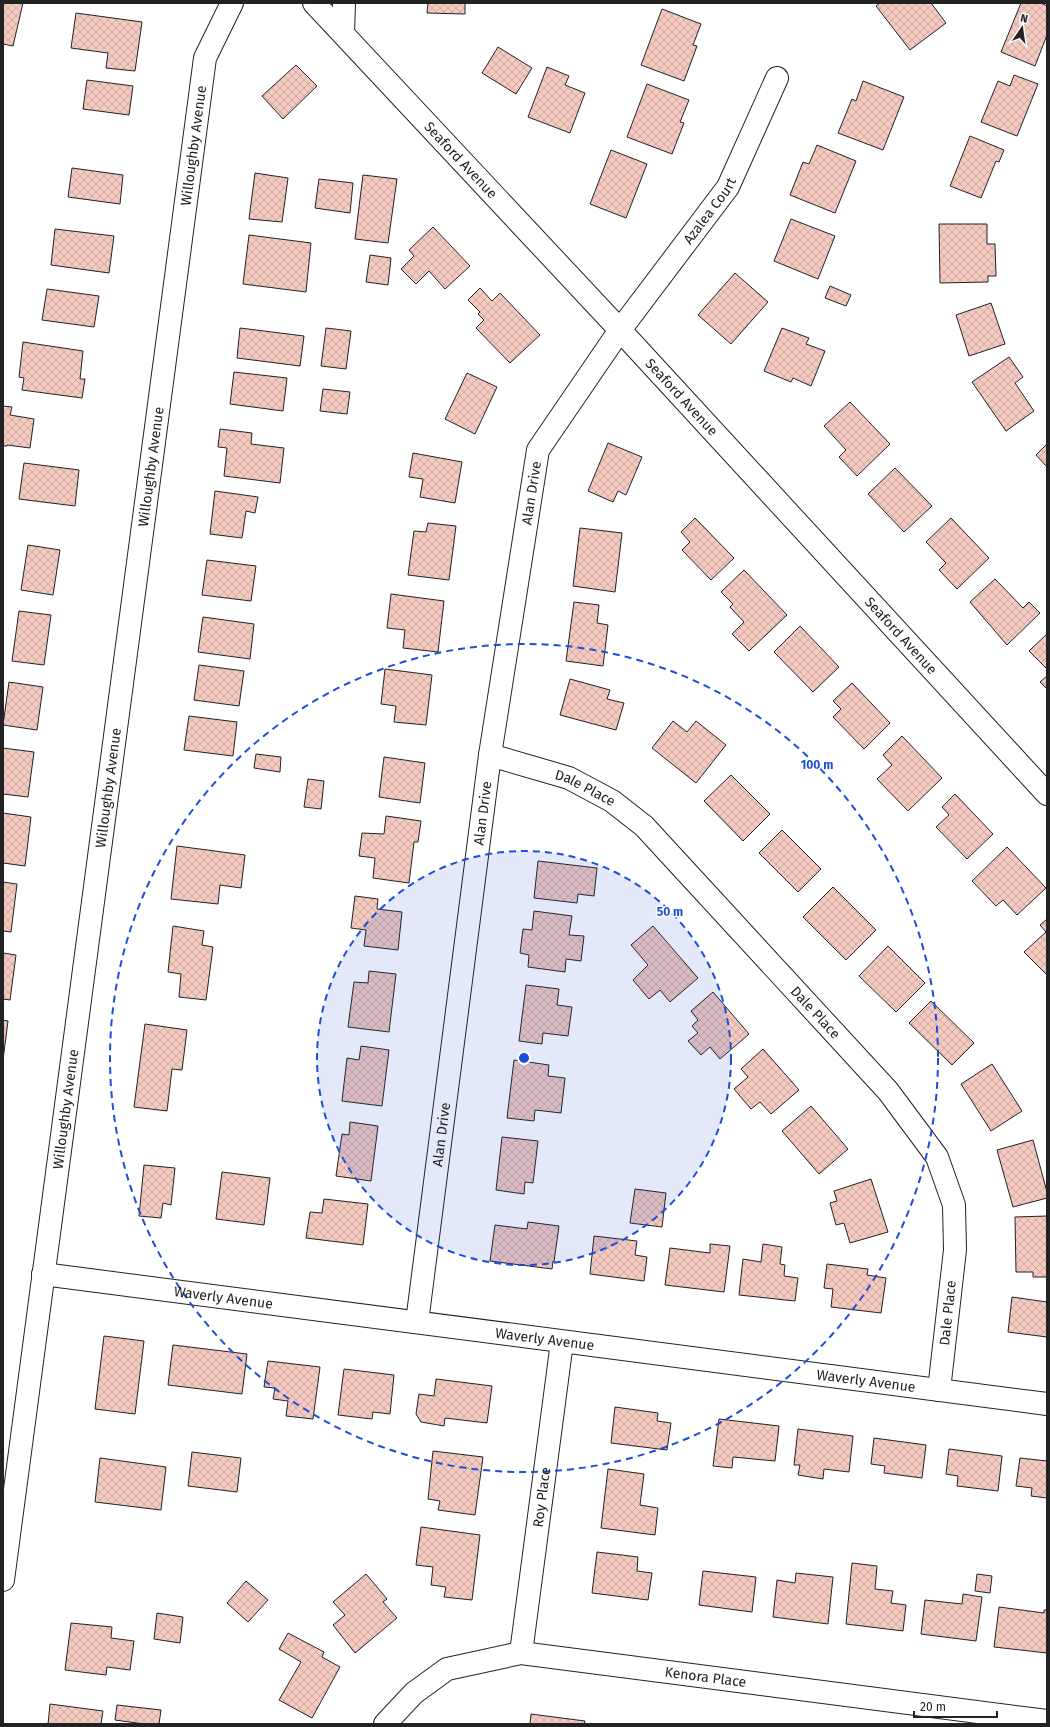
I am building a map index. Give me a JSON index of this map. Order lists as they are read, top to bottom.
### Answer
{
  "streets": {
    "street": [
      "Willoughby Avenue",
      "Seaford Avenue",
      "Azalea Court",
      "Alan Drive",
      "Dale Place",
      "Waverly Avenue",
      "Roy Place",
      "Kenora Place"
    ]
  },
  "crossings": [
    ["Willoughby Avenue", "Waverly Avenue"],
    ["Seaford Avenue", "Azalea Court"],
    ["Seaford Avenue", "Alan Drive"],
    ["Azalea Court", "Alan Drive"],
    ["Alan Drive", "Dale Place"],
    ["Alan Drive", "Waverly Avenue"],
    ["Dale Place", "Waverly Avenue"],
    ["Waverly Avenue", "Roy Place"],
    ["Roy Place", "Kenora Place"]
  ],
  "scale_bar": "20 m",
  "north": "top",
  "rings": ["100 m", "50 m"]
}
